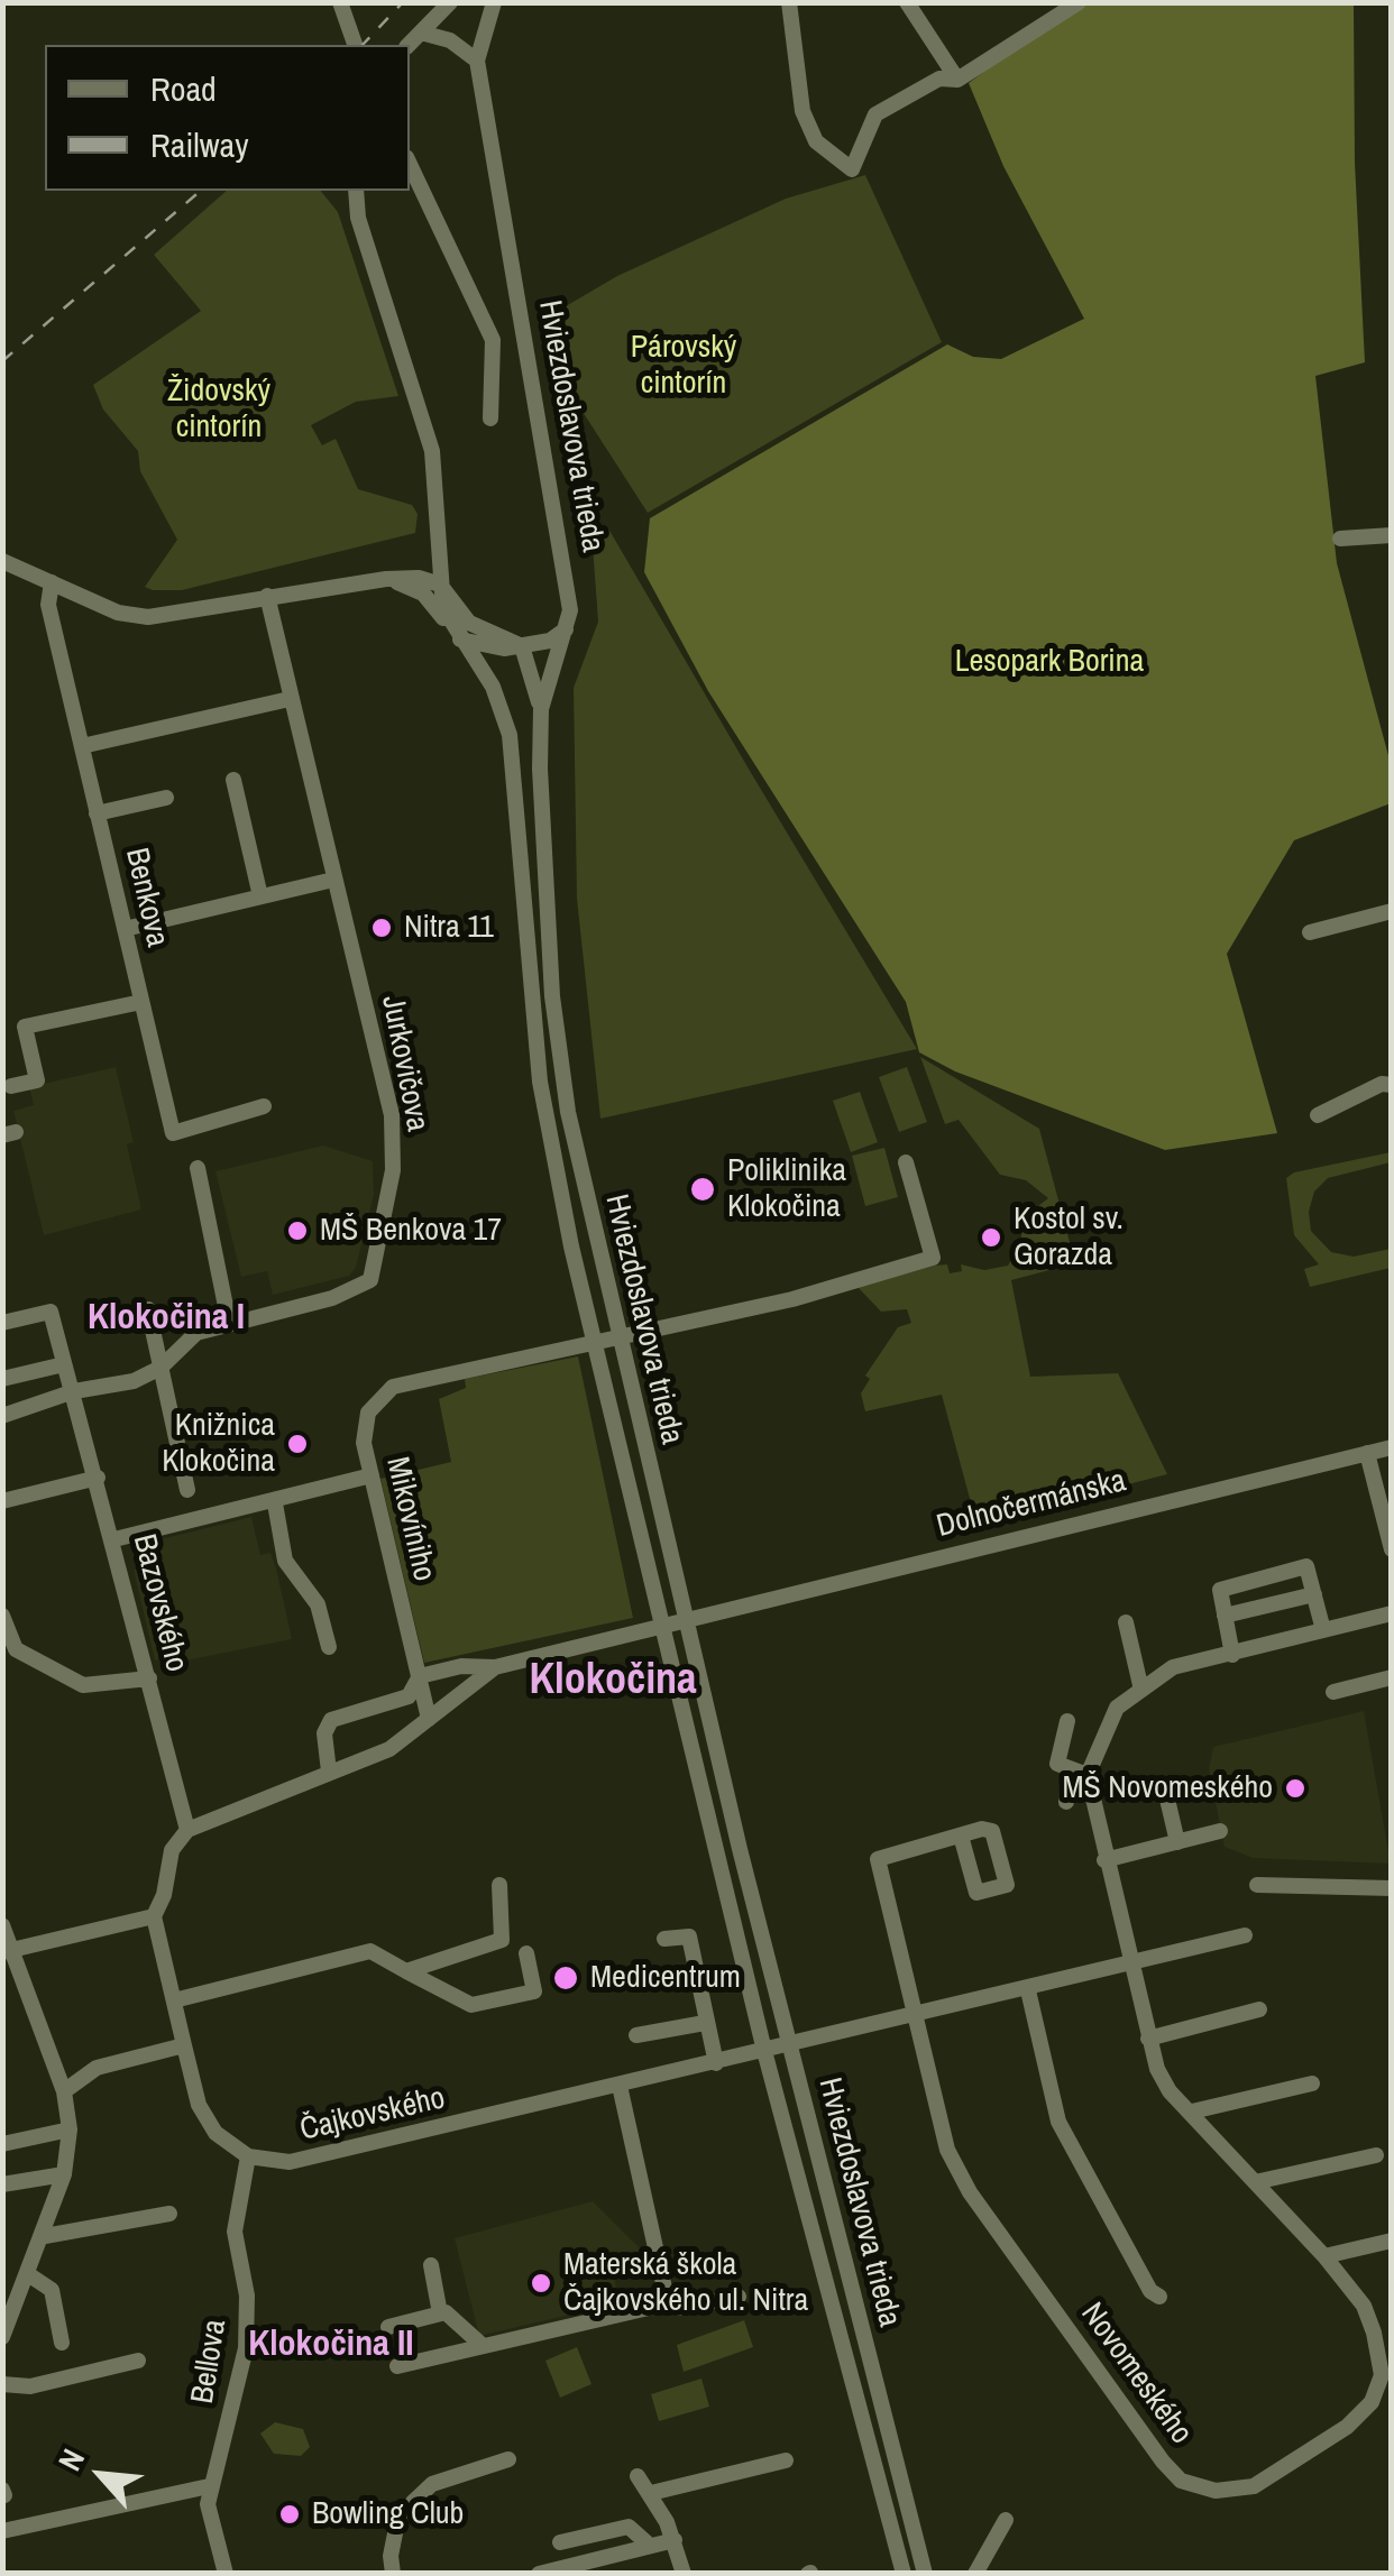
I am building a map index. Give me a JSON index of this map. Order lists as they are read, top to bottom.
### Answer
{
  "streets": {
    "street": [
      "Hviezdoslavova trieda",
      "Benkova",
      "Jurkovičova",
      "Dolnočermánska",
      "Mikovíniho",
      "Bazovského",
      "Čajkovského",
      "Bellova",
      "Novomeského"
    ]
  },
  "crossings": [
    ["Hviezdoslavova trieda", "Dolnočermánska"],
    ["Hviezdoslavova trieda", "Mikovíniho"],
    ["Hviezdoslavova trieda", "Čajkovského"],
    ["Jurkovičova", "Bazovského"],
    ["Čajkovského", "Bellova"],
    ["Čajkovského", "Novomeského"]
  ],
  "districts": ["Klokočina I", "Klokočina", "Klokočina II"],
  "parks": ["Párovský cintorín", "Židovský cintorín", "Lesopark Borina"],
  "places": [
    "Nitra 11",
    "Poliklinika Klokočina",
    "MŠ Benkova 17",
    "Kostol sv. Gorazda",
    "Knižnica Klokočina",
    "MŠ Novomeského",
    "Medicentrum",
    "Materská škola Čajkovského ul. Nitra",
    "Bowling Club"
  ],
  "legend": ["Road", "Railway"],
  "north": "top left"
}
